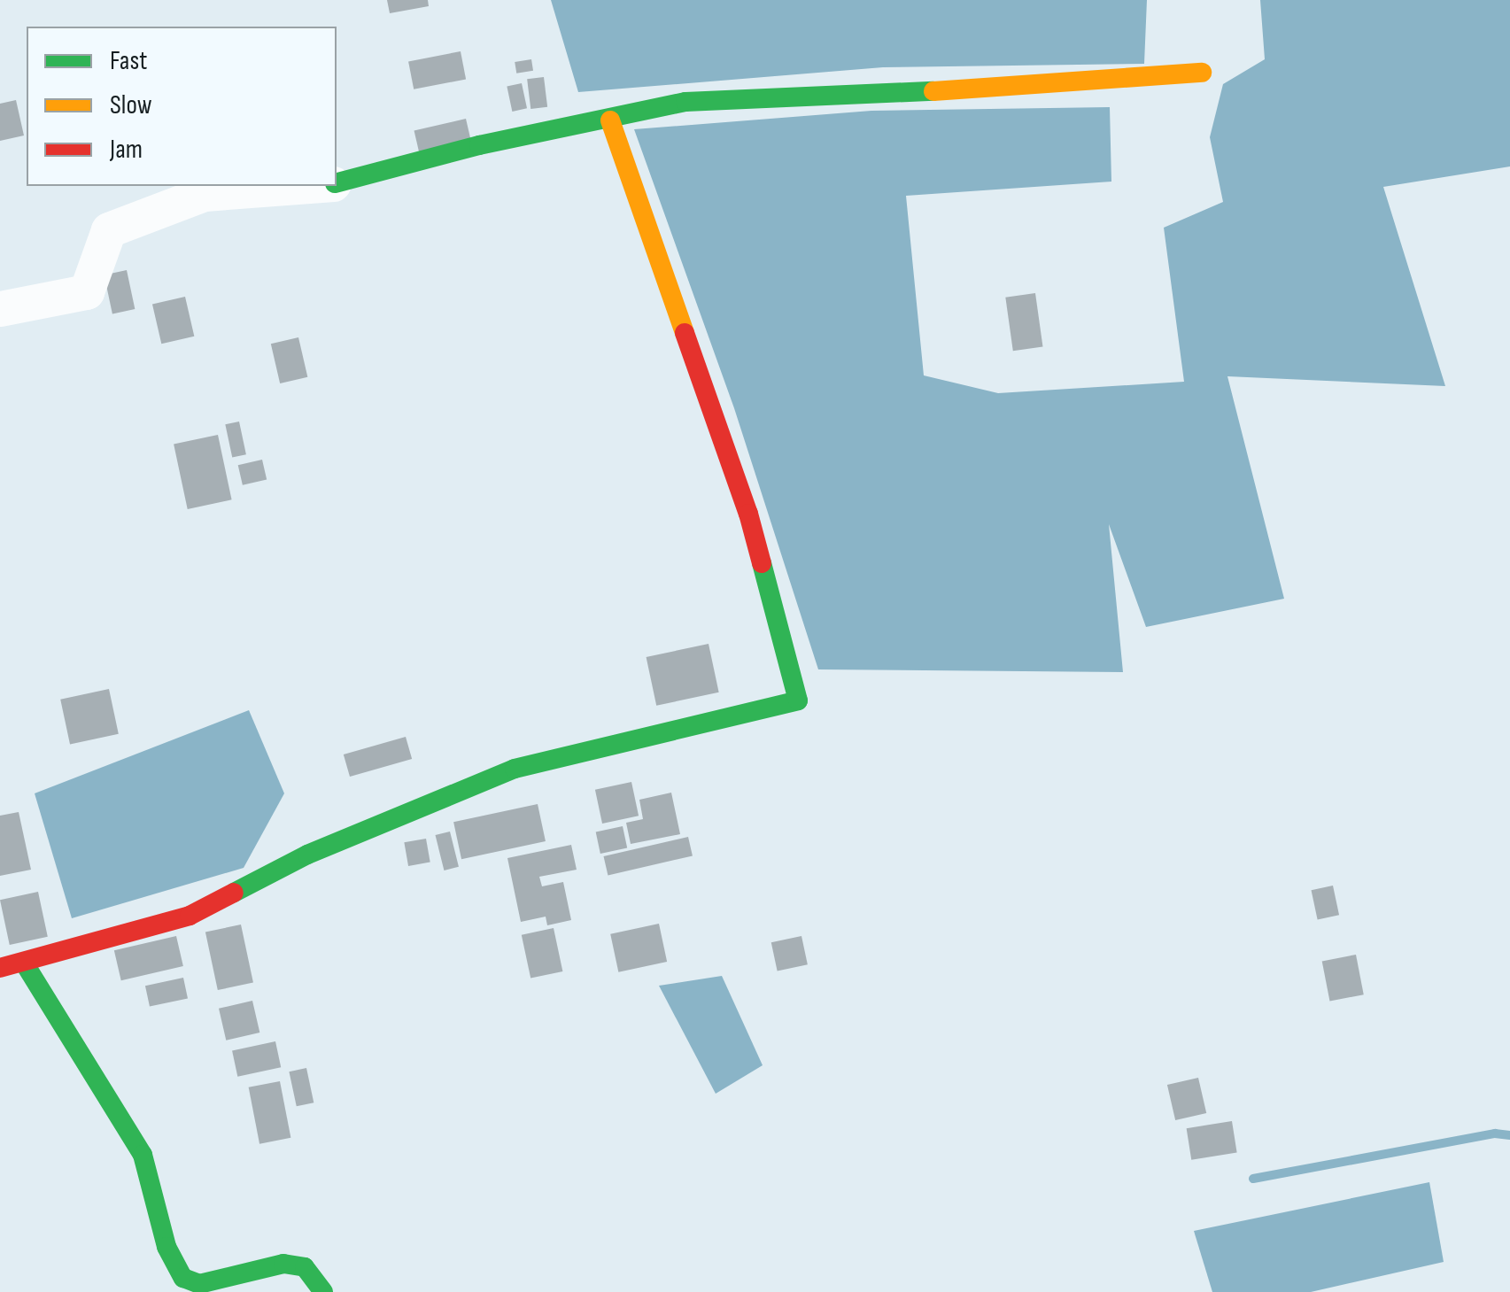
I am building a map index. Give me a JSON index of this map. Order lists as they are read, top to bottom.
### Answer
{
  "legend": ["Fast", "Slow", "Jam"]
}
